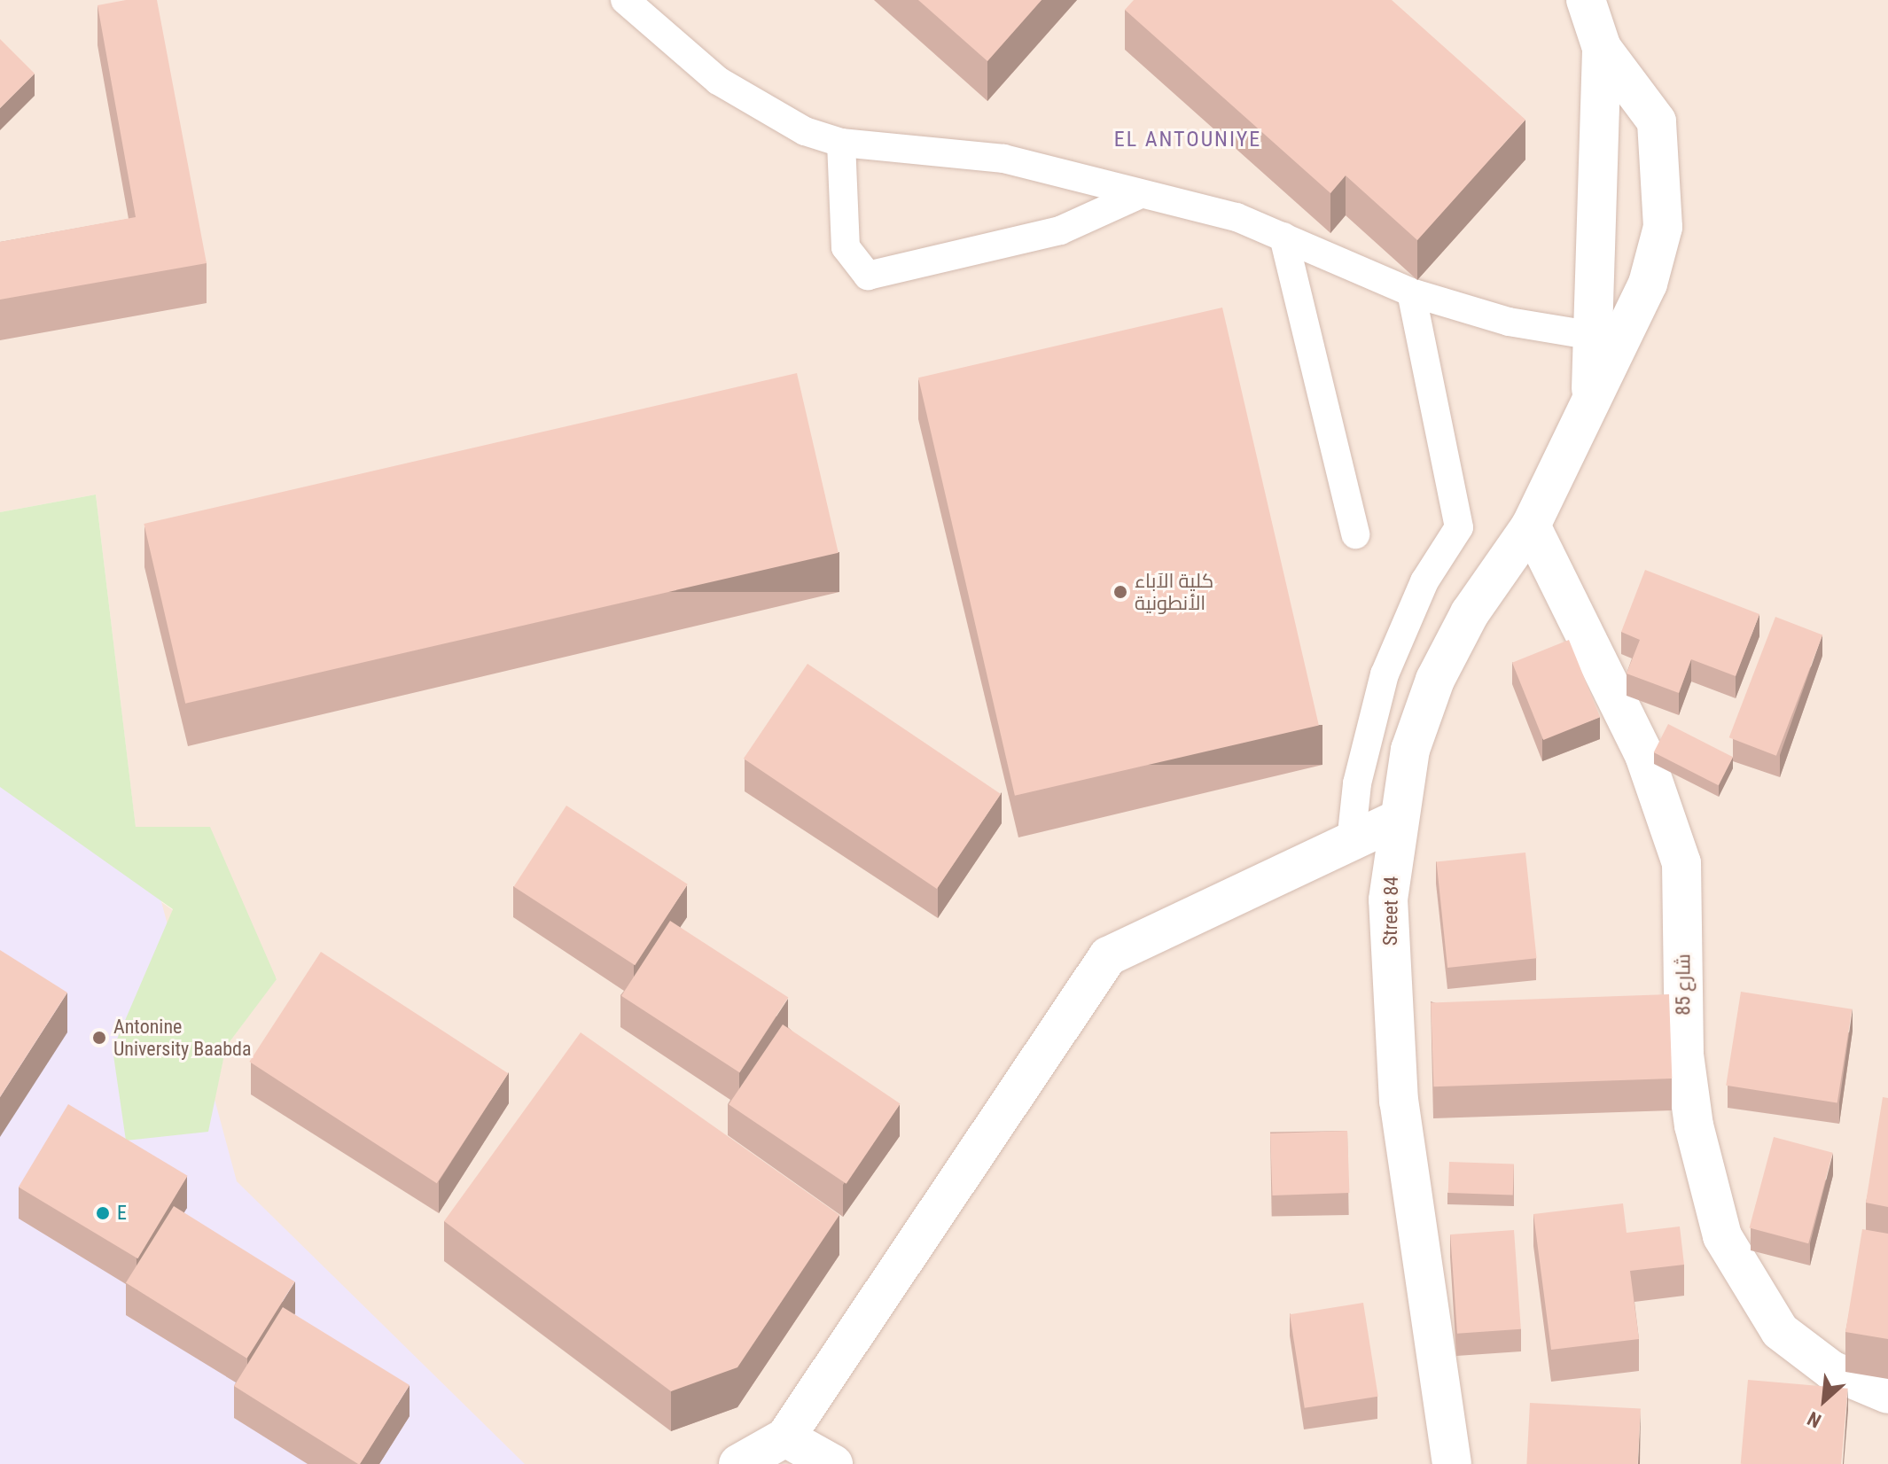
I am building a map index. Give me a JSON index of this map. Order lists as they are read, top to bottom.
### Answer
{
  "streets": {
    "street": ["Street 84", "شارع 85"]
  },
  "crossings": [
    ["Street 84", "شارع 85"]
  ],
  "districts": ["EL ANTOUNIYE"],
  "places": ["كلية الآباء الأنطونية", "Antonine University Baabda", "E"],
  "north": "bottom left"
}
